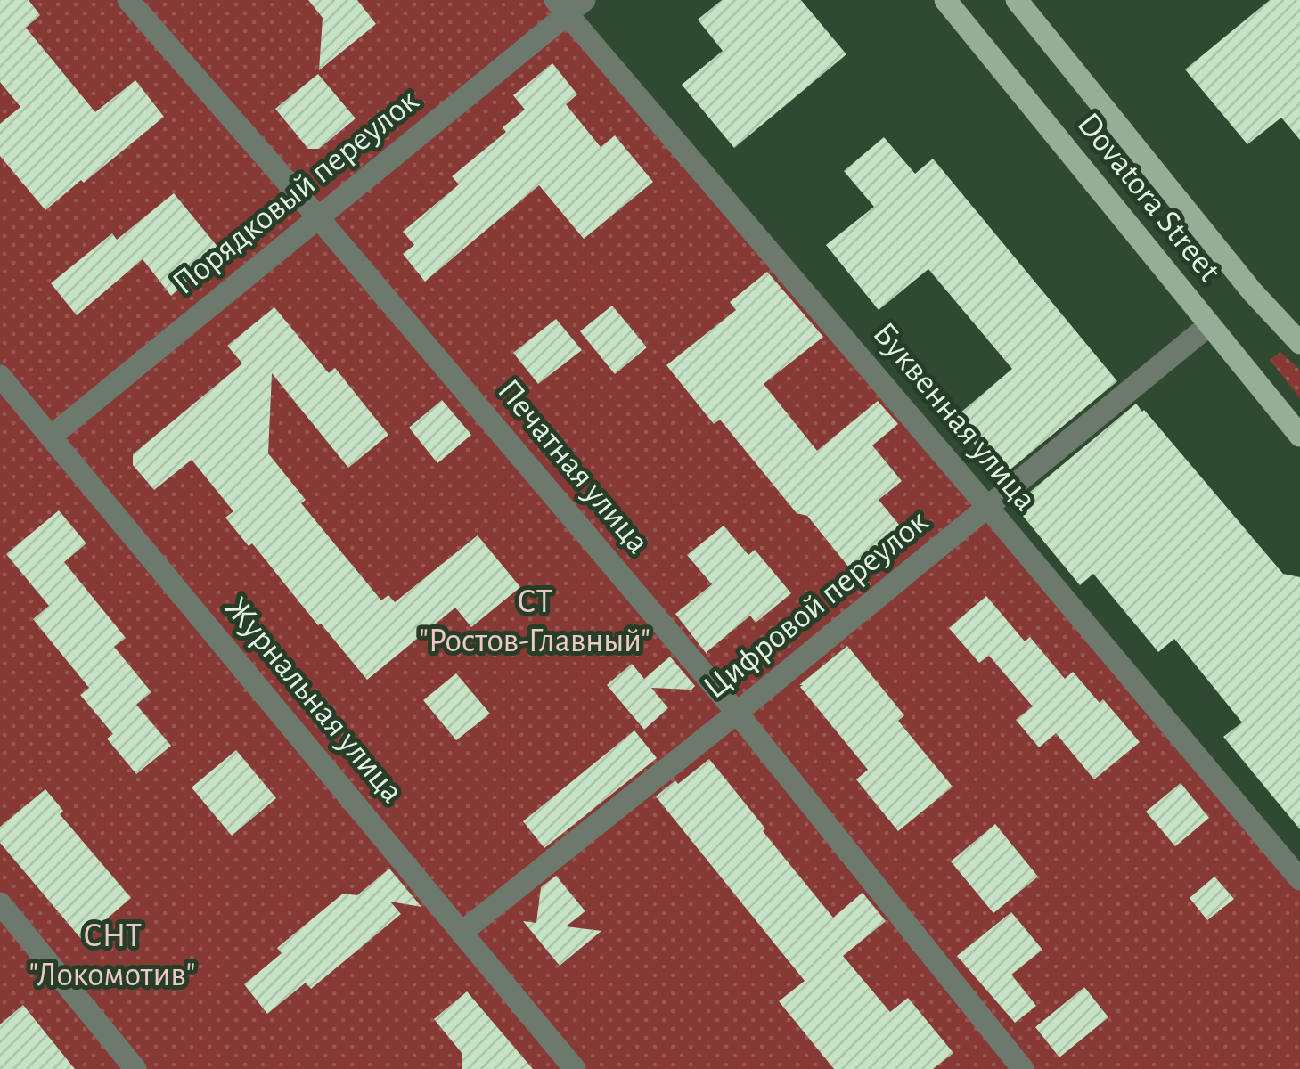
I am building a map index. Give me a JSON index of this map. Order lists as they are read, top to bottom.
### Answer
{
  "streets": {
    "main road": ["Dovatora Street"],
    "street": [
      "Порядковый переулок",
      "Буквенная улица",
      "Печатная улица",
      "Цифровой переулок",
      "Журнальная улица"
    ]
  },
  "crossings": [
    ["Порядковый переулок", "Буквенная улица"],
    ["Порядковый переулок", "Печатная улица"],
    ["Порядковый переулок", "Журнальная улица"],
    ["Dovatora Street", "Цифровой переулок"],
    ["Буквенная улица", "Цифровой переулок"],
    ["Печатная улица", "Цифровой переулок"],
    ["Цифровой переулок", "Журнальная улица"]
  ],
  "parks": ["СТ \"Ростов-Главный\"", "СНТ \"Локомотив\""]
}
